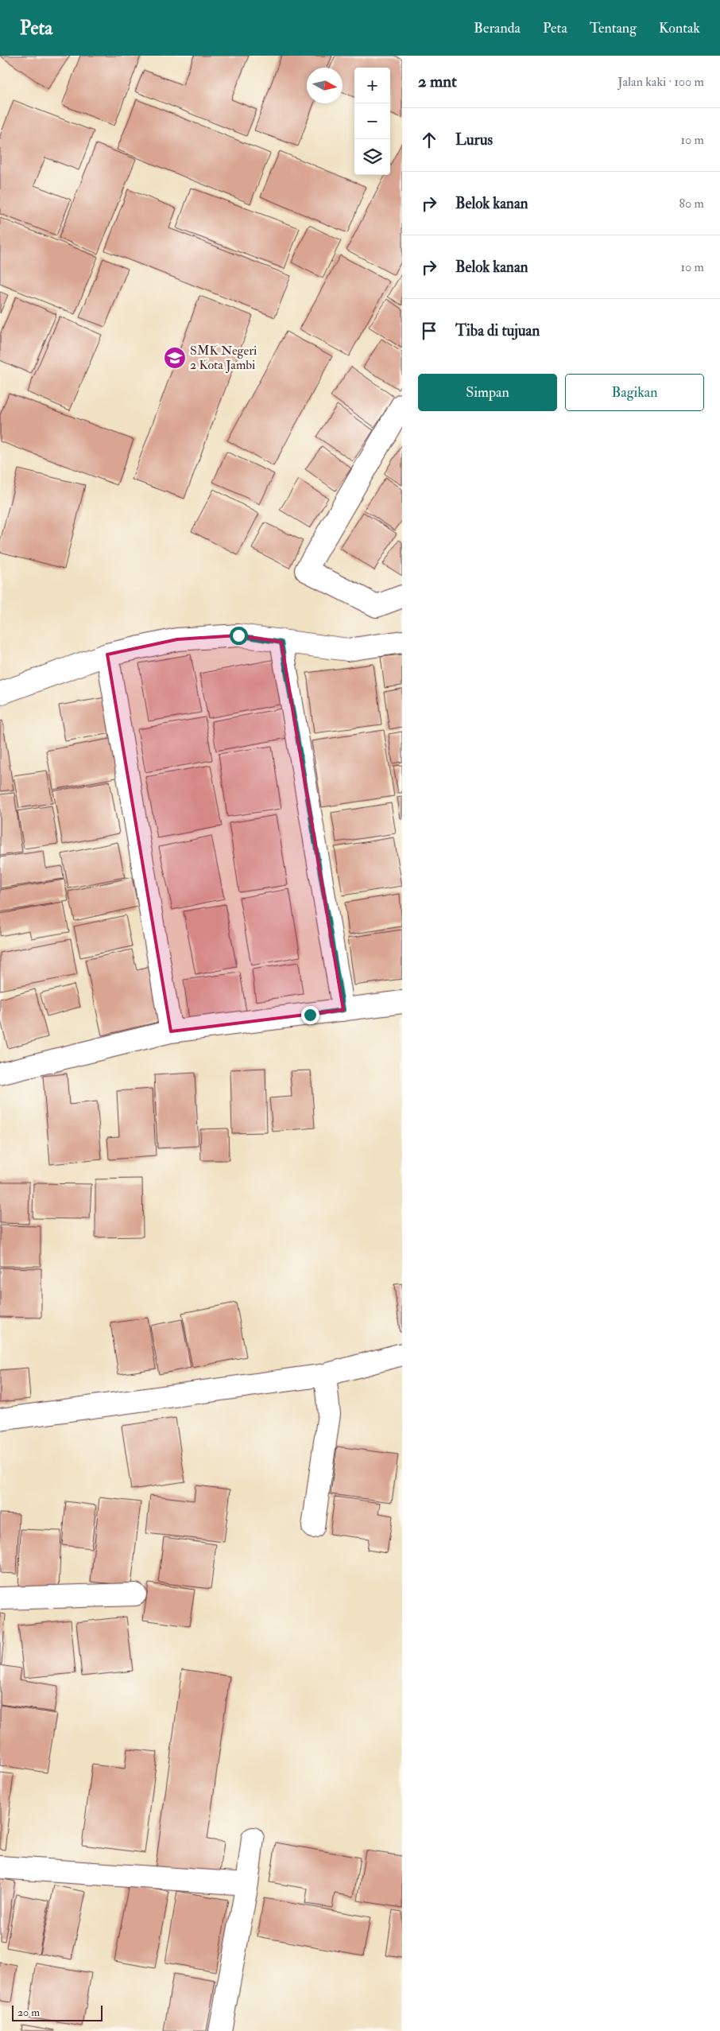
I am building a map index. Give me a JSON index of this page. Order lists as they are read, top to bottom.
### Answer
{
  "places": {
    "school or university": ["SMK Negeri 2 Kota Jambi"]
  },
  "scale_bar": "20 m",
  "north": "right",
  "page": {
    "header": "Peta",
    "nav": [
      "Beranda",
      "Peta",
      "Tentang",
      "Kontak"
    ],
    "heading": ["2 mnt", "Jalan kaki · 100 m"],
    "map_buttons": ["+", "−"],
    "list": [
      ["Lurus", "10 m"],
      ["Belok kanan", "80 m"],
      ["Belok kanan", "10 m"],
      "Tiba di tujuan"
    ],
    "buttons": ["Simpan", "Bagikan"],
    "scale": "20 m"
  }
}
